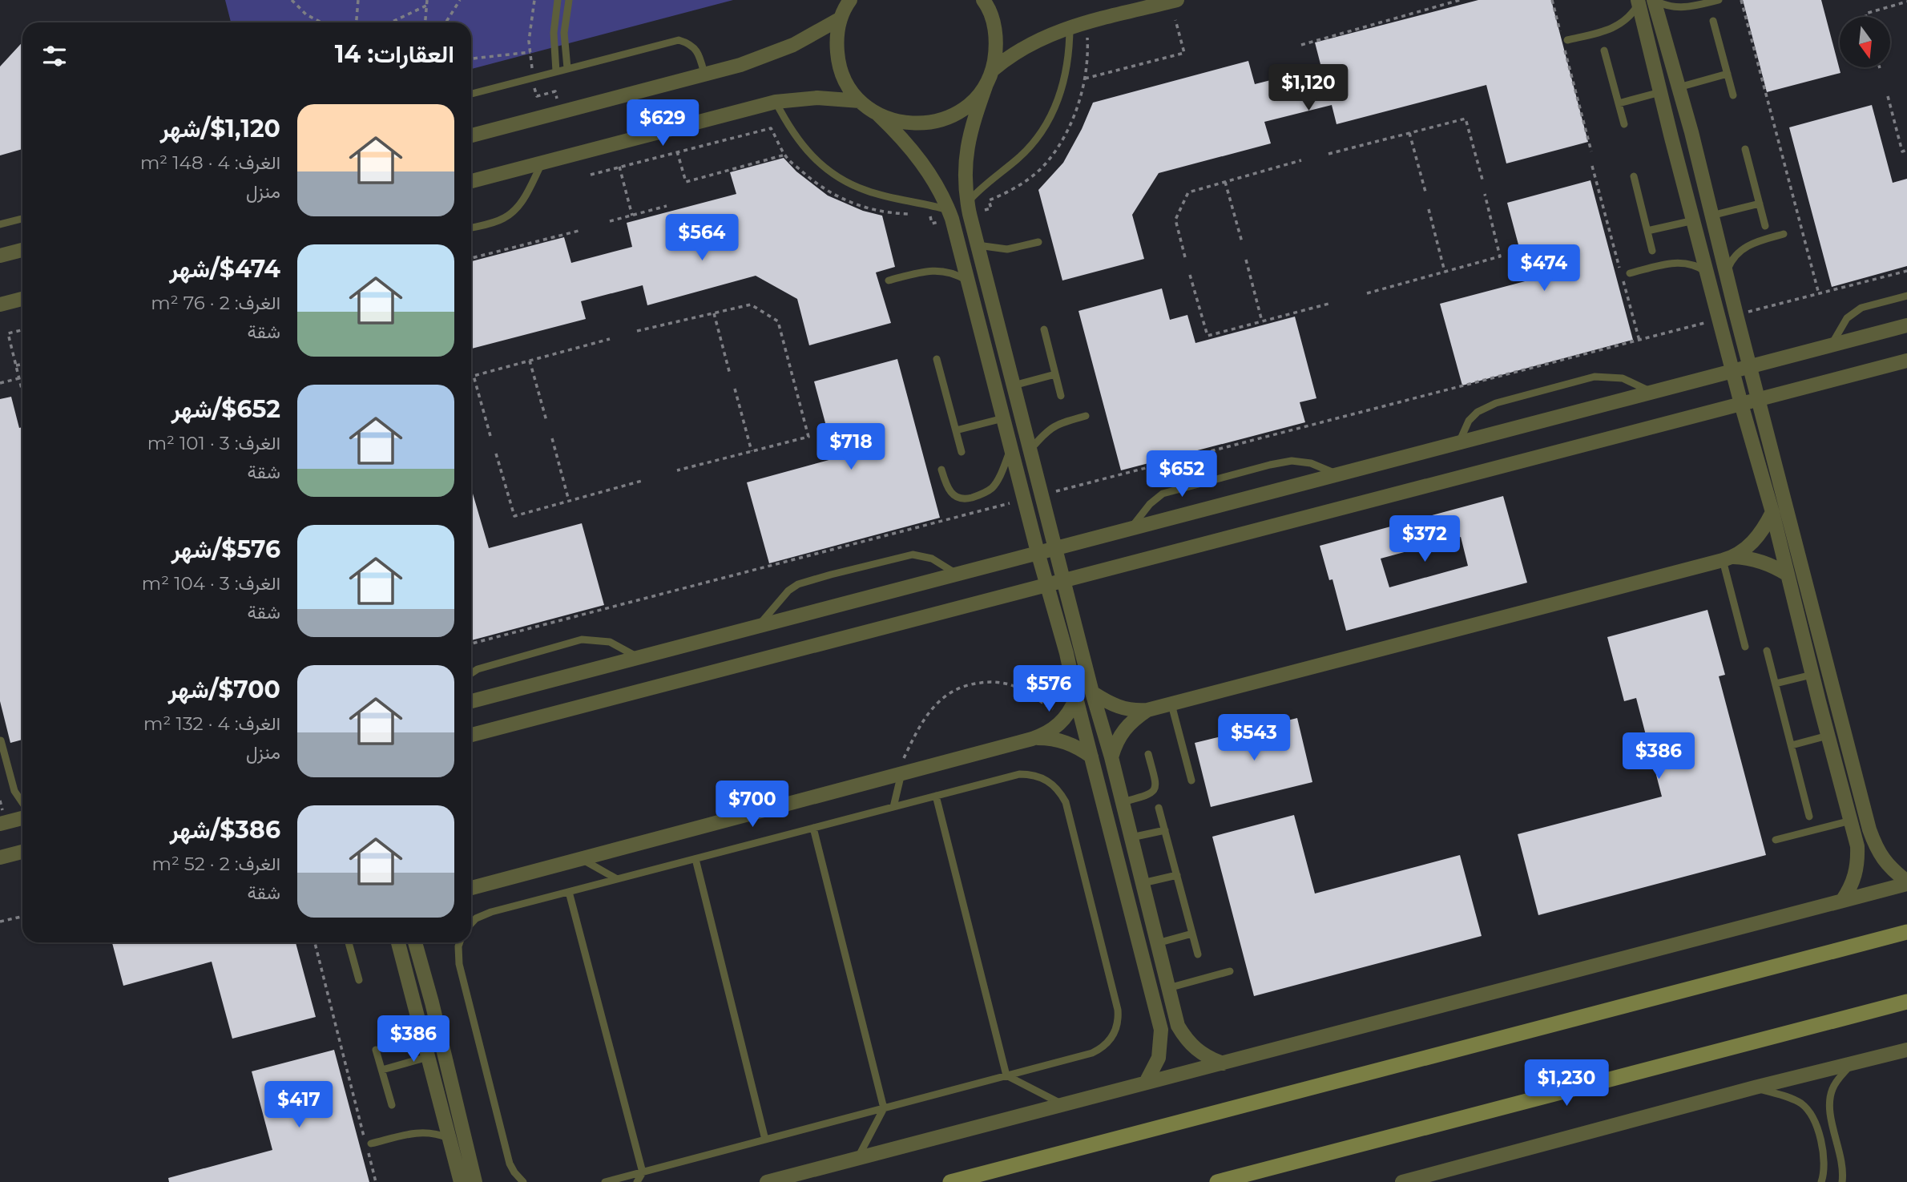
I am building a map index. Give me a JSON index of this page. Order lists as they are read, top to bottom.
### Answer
{
  "north": "bottom",
  "page": {
    "heading": "العقارات: 14",
    "price": [
      "$1,120",
      "$629",
      "$564",
      "$474",
      "$718",
      "$652",
      "$372",
      "$576",
      "$543",
      "$386",
      "$700",
      "$386",
      "$1,230",
      "$417"
    ],
    "list": [
      {
        "name": "$1,120/شهر",
        "note": "الغرف: 4 · 148 m² · منزل"
      },
      {
        "name": "$474/شهر",
        "note": "الغرف: 2 · 76 m² · شقة"
      },
      {
        "name": "$652/شهر",
        "note": "الغرف: 3 · 101 m² · شقة"
      },
      {
        "name": "$576/شهر",
        "note": "الغرف: 3 · 104 m² · شقة"
      },
      {
        "name": "$700/شهر",
        "note": "الغرف: 4 · 132 m² · منزل"
      },
      {
        "name": "$386/شهر",
        "note": "الغرف: 2 · 52 m² · شقة"
      }
    ]
  }
}
